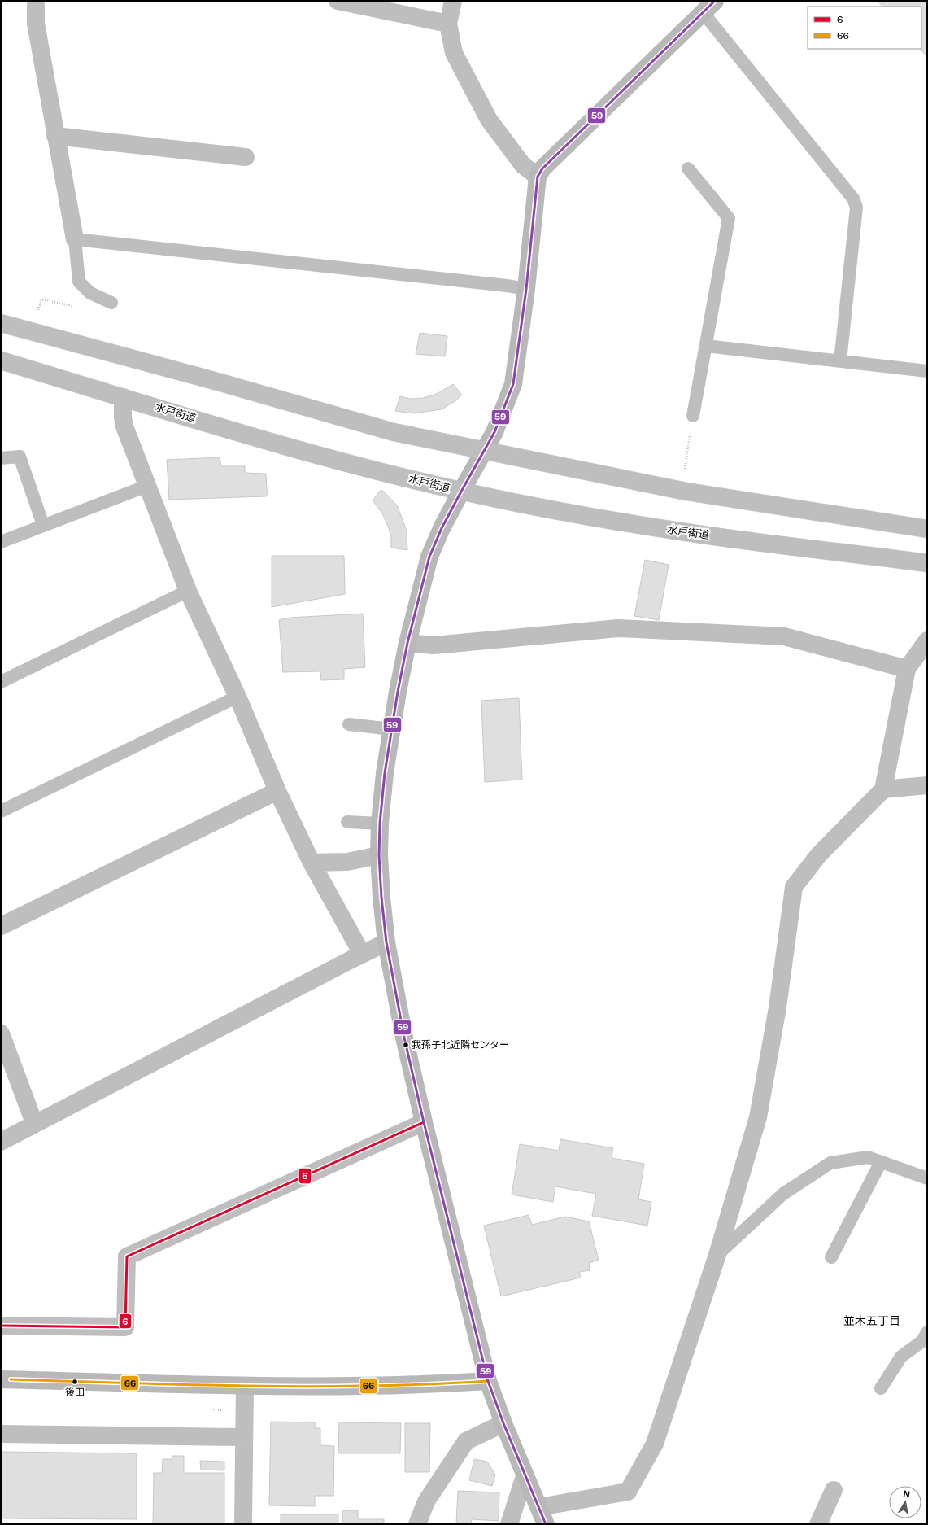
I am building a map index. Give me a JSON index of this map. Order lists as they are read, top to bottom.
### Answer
{
  "streets": {
    "main road": ["水戸街道"]
  },
  "districts": ["並木五丁目"],
  "places": ["我孫子北近隣センター", "後田"],
  "lines": ["transit line 59", "transit line 6", "transit line 66"],
  "legend": ["6", "66"],
  "north": "top"
}
